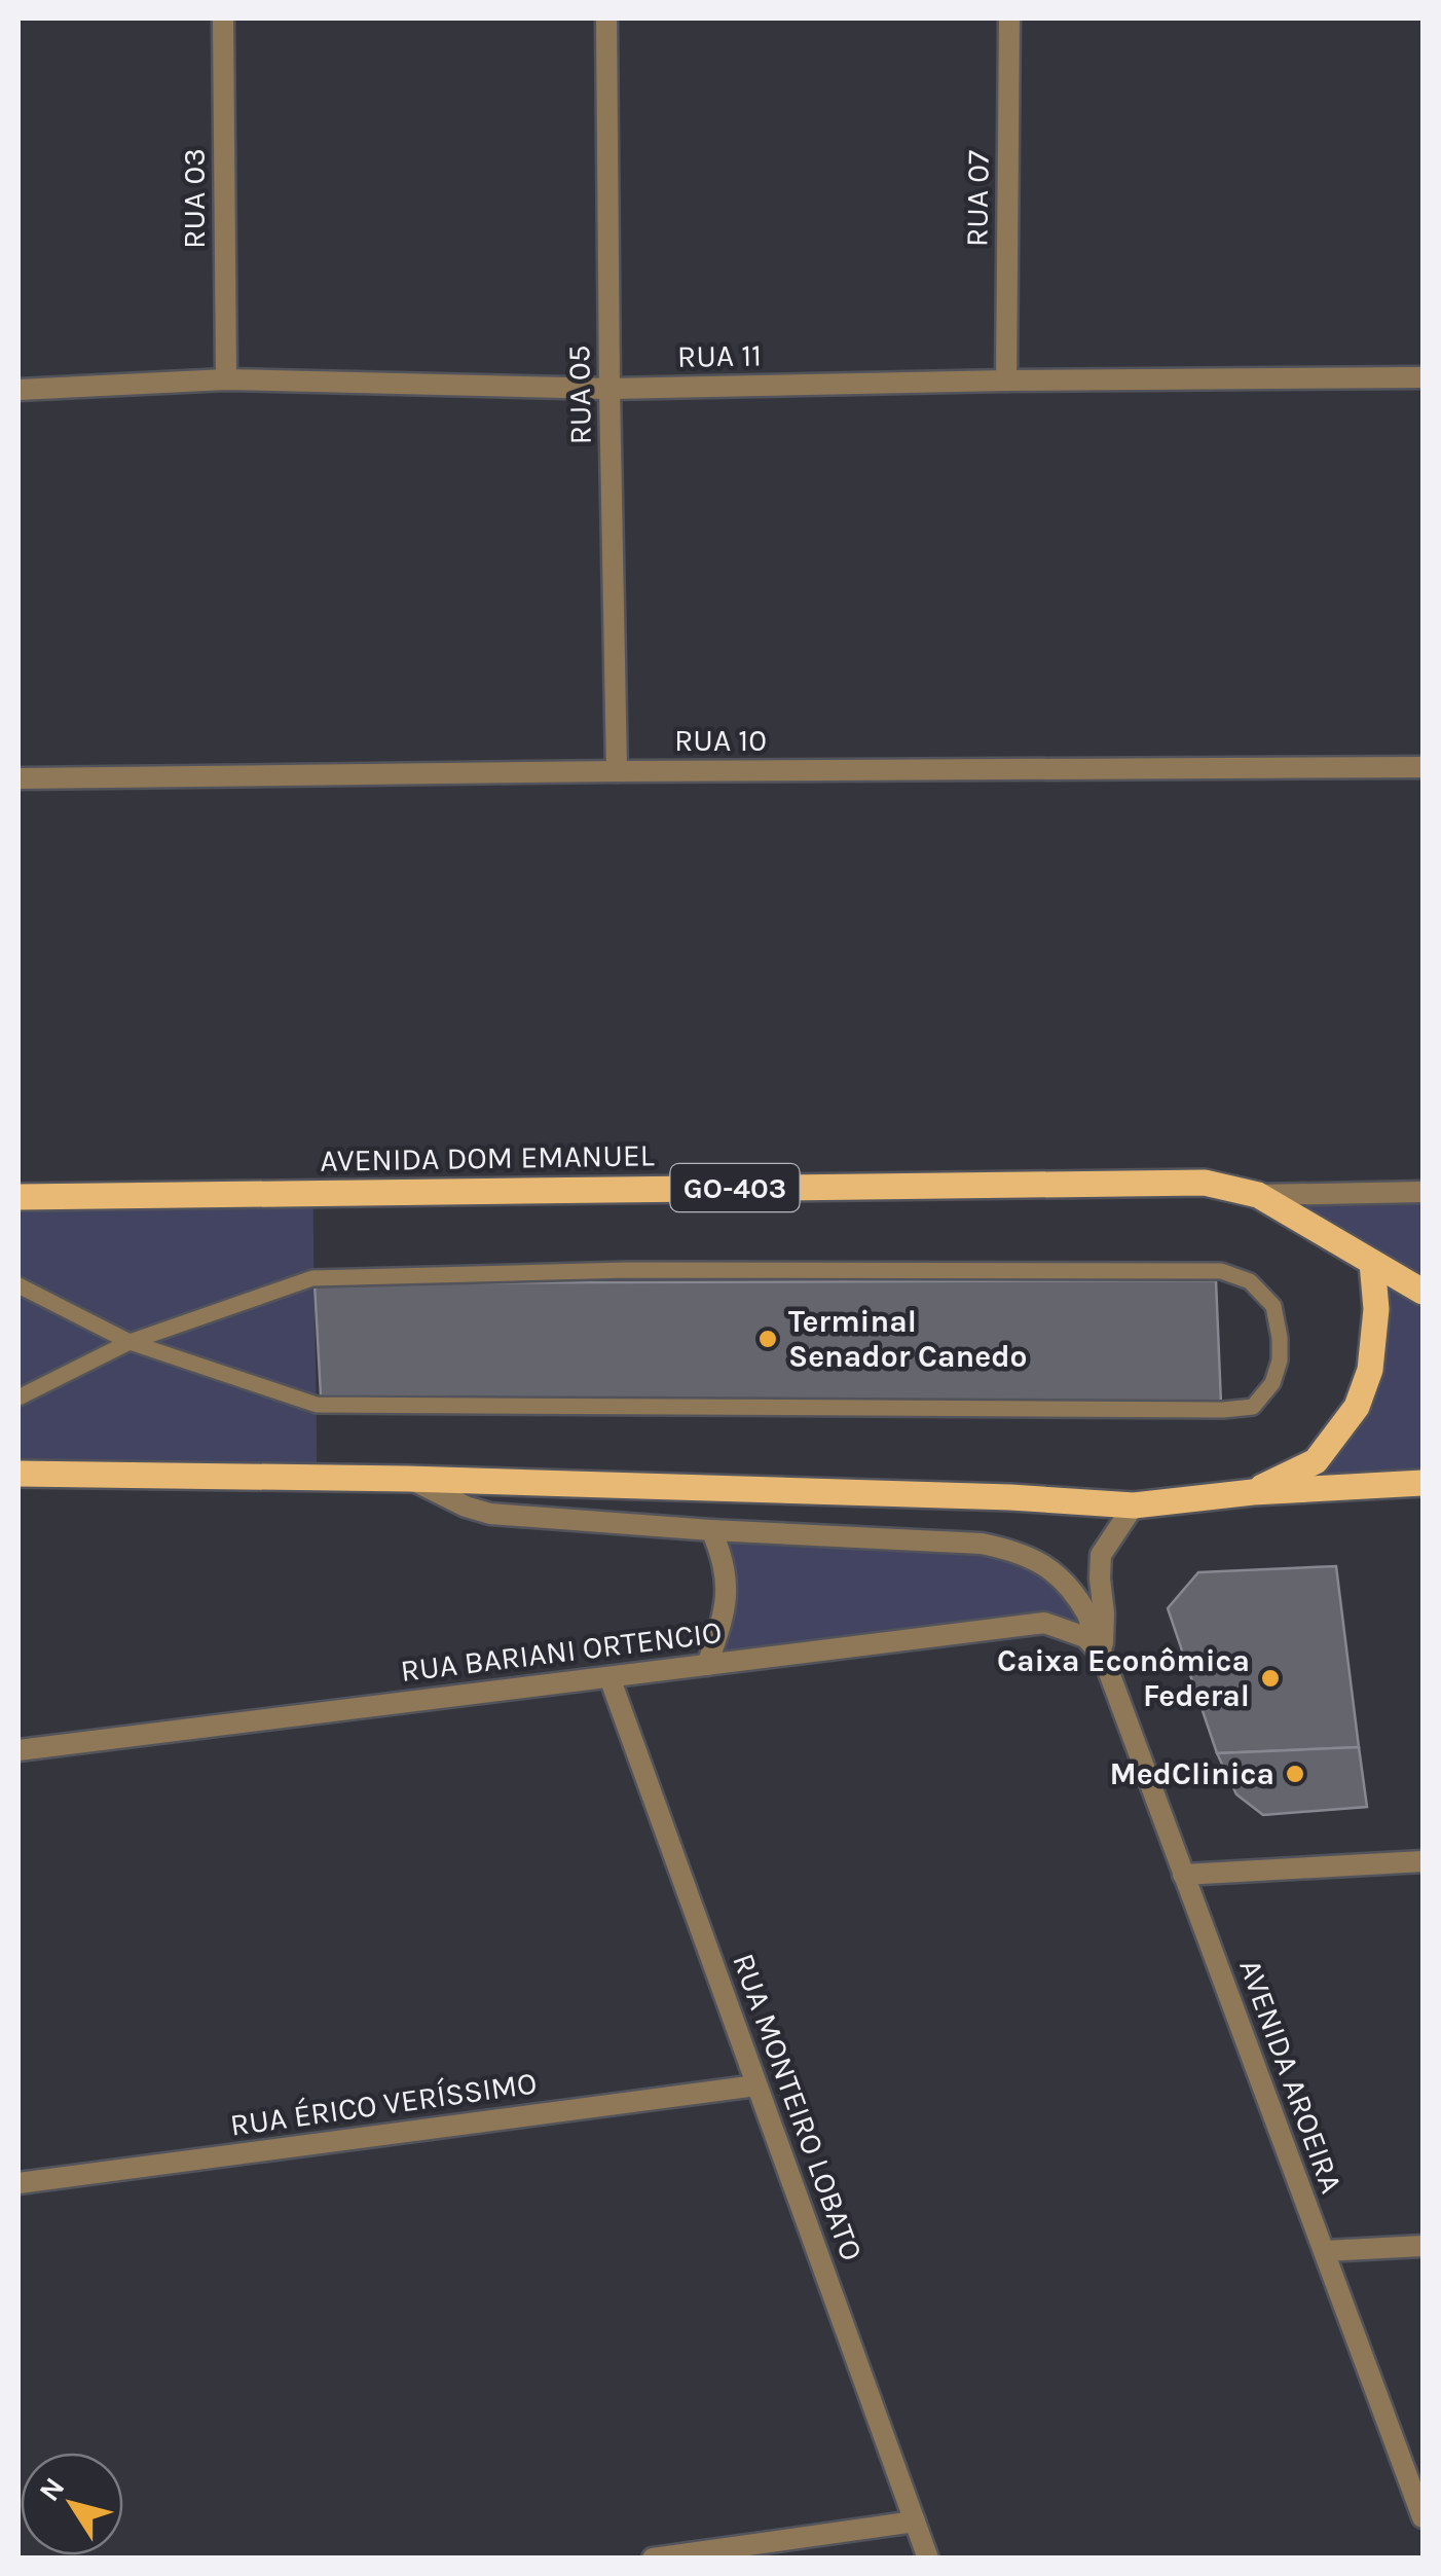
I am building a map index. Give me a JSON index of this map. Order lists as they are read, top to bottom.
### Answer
{
  "streets": {
    "main road": ["AVENIDA DOM EMANUEL", "GO-403"],
    "street": [
      "RUA 03",
      "RUA 07",
      "RUA 11",
      "RUA 05",
      "RUA 10",
      "RUA BARIANI ORTENCIO",
      "AVENIDA AROEIRA",
      "RUA ÉRICO VERÍSSIMO",
      "RUA MONTEIRO LOBATO"
    ]
  },
  "crossings": [
    ["RUA 03", "RUA 11"],
    ["RUA 07", "RUA 11"],
    ["RUA 11", "RUA 05"],
    ["RUA 05", "RUA 10"],
    ["RUA BARIANI ORTENCIO", "AVENIDA AROEIRA"],
    ["RUA BARIANI ORTENCIO", "RUA MONTEIRO LOBATO"],
    ["RUA ÉRICO VERÍSSIMO", "RUA MONTEIRO LOBATO"]
  ],
  "places": ["Terminal Senador Canedo", "Caixa Econômica Federal", "MedClinica"],
  "north": "top left"
}
